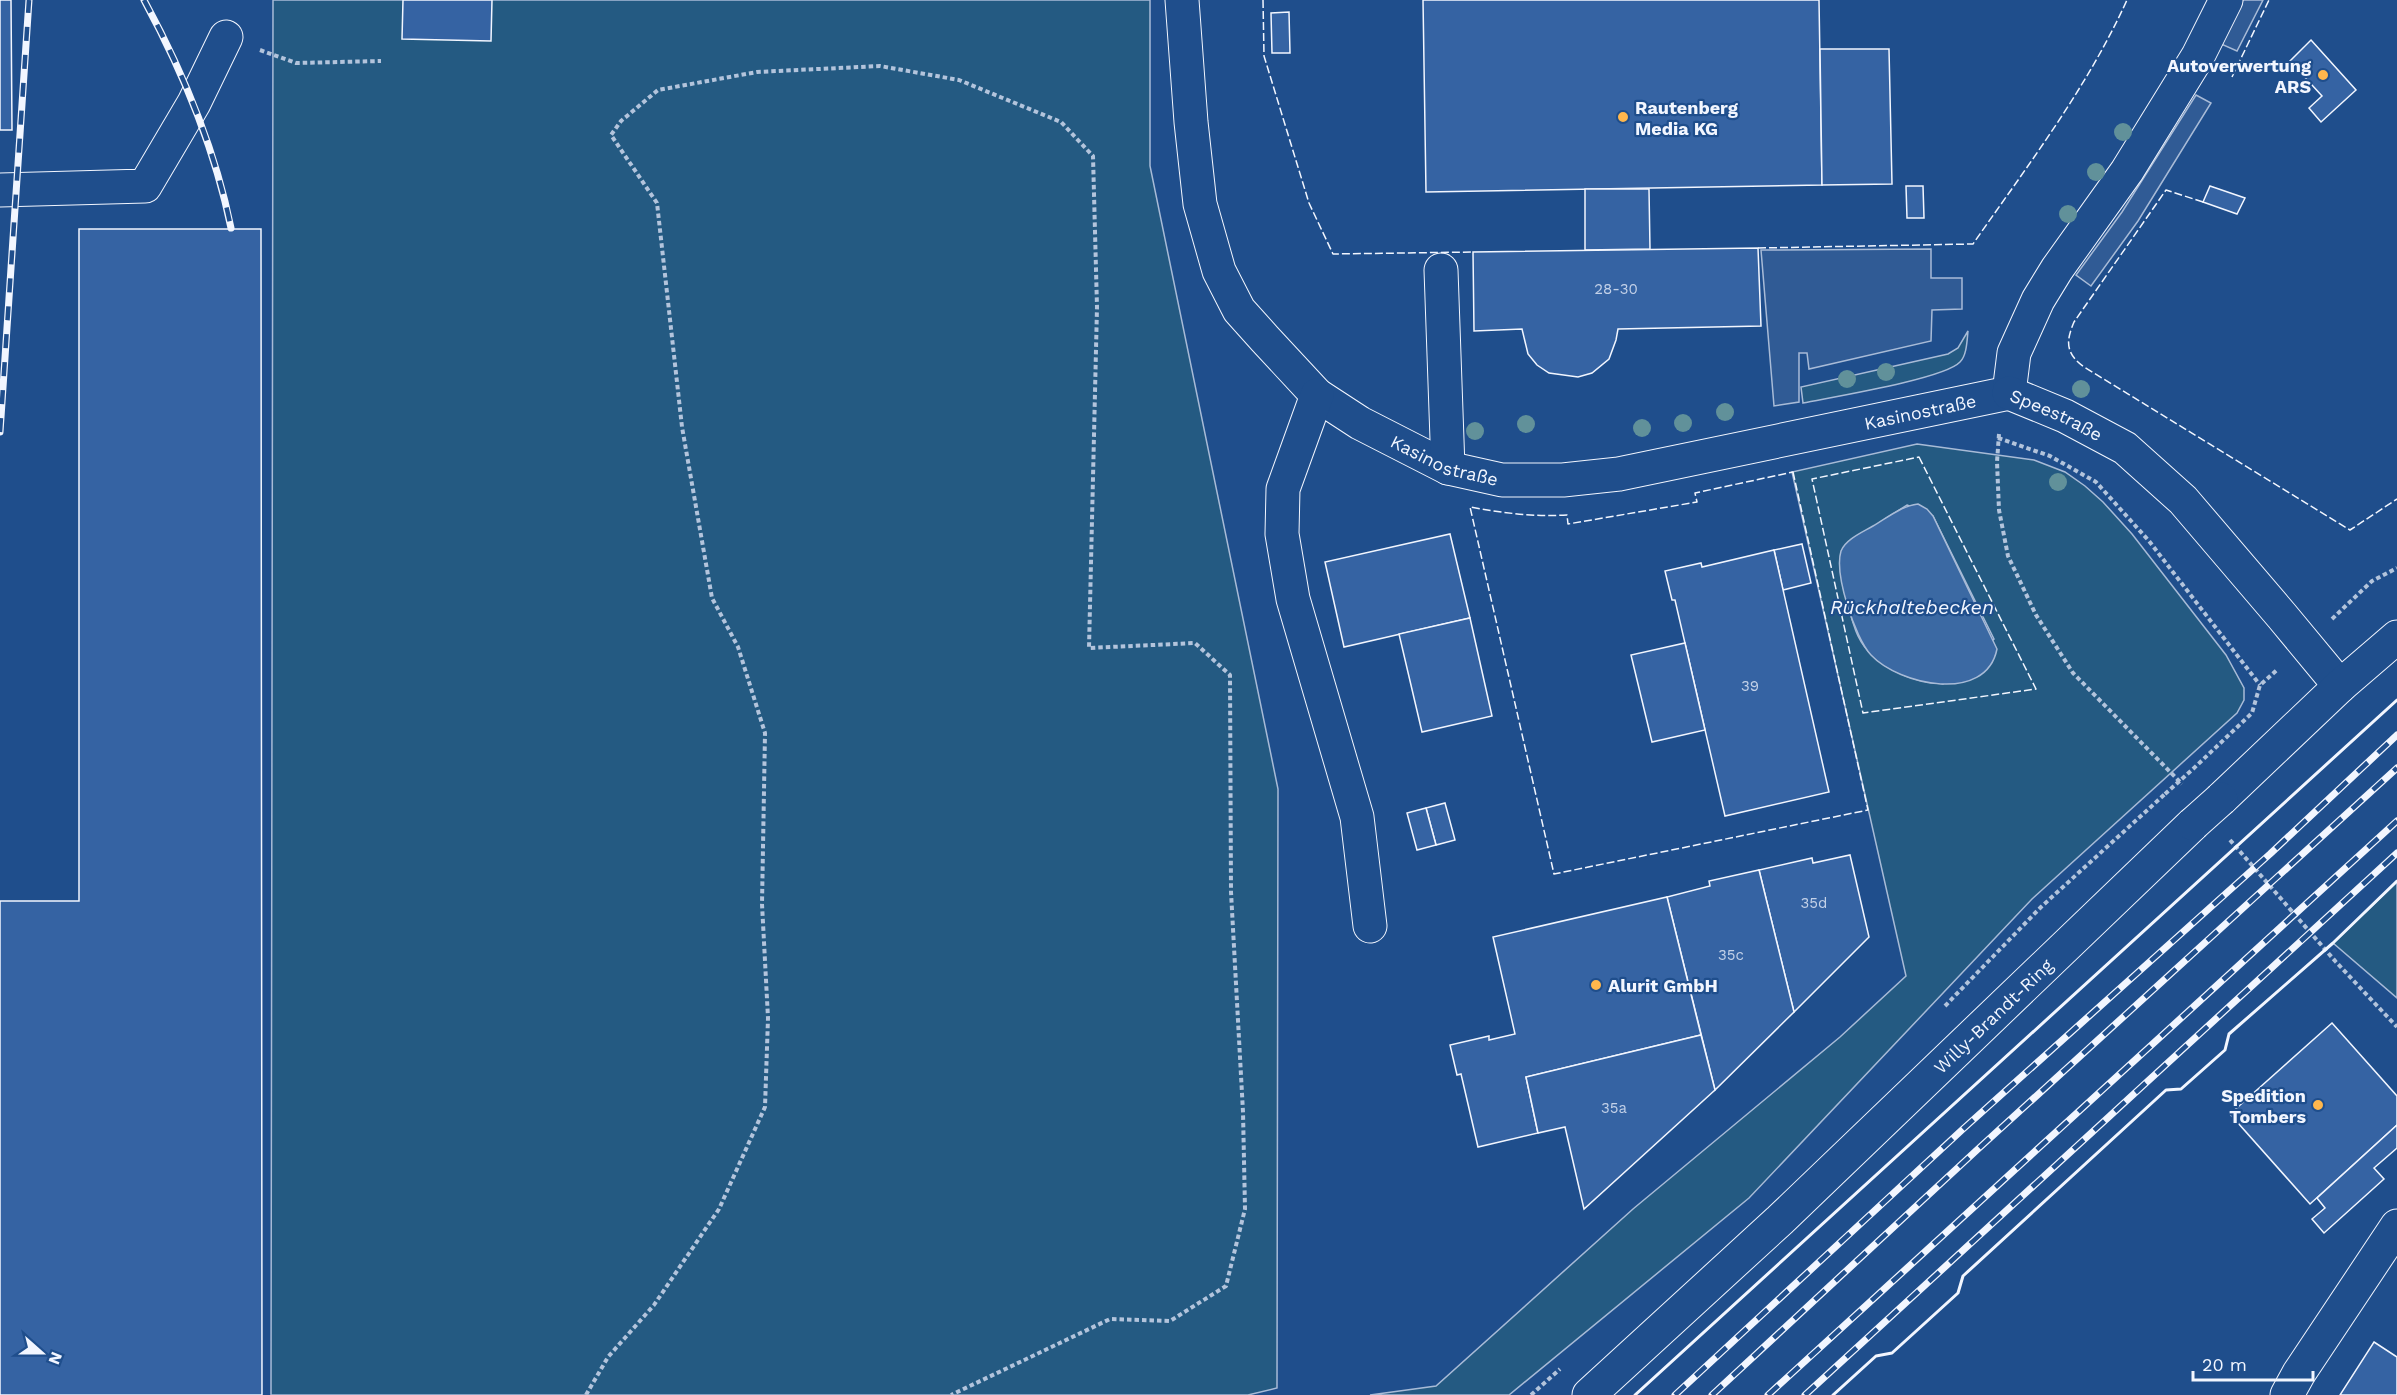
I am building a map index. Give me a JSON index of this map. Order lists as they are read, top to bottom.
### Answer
{
  "streets": {
    "street": ["Kasinostraße", "Speestraße", "Willy-Brandt-Ring"]
  },
  "crossings": [
    ["Kasinostraße", "Speestraße"],
    ["Speestraße", "Willy-Brandt-Ring"]
  ],
  "water": ["Rückhaltebecken"],
  "places": [
    "Autoverwertung ARS",
    "Rautenberg Media KG",
    "Alurit GmbH",
    "Spedition Tombers"
  ],
  "house_numbers": [
    "28-30",
    "39",
    "35d",
    "35c",
    "35a"
  ],
  "scale_bar": "20 m",
  "north": "right"
}
